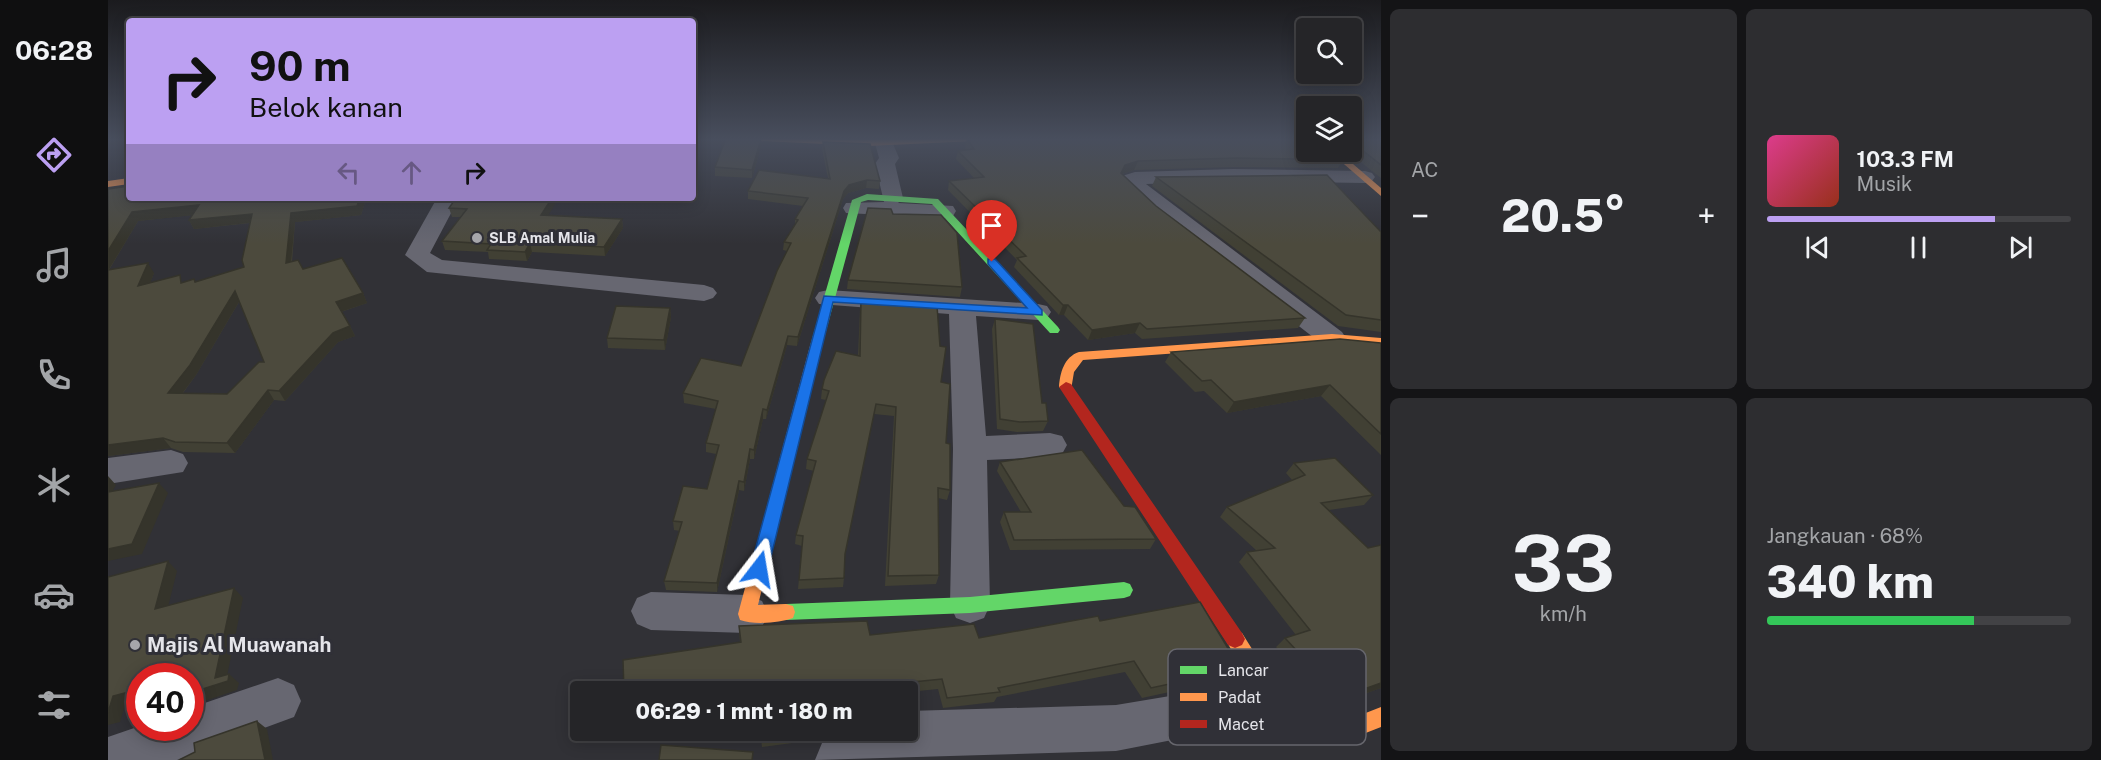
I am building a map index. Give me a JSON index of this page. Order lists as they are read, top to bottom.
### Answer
{
  "places": ["SLB Amal Mulia", "Majis Al Muawanah"],
  "legend": ["Lancar", "Padat", "Macet"],
  "page": {
    "tabs": "06:28",
    "tile": [
      "AC",
      ["33", "km/h"],
      ["Jangkauan · 68%", "340 km"]
    ],
    "turn": ["90 m", "Belok kanan"],
    "song": ["103.3 FM", "Musik"],
    "heat": ["−", "20.5°", "+"],
    "limit": "40",
    "trip": "06:29 · 1 mnt · 180 m"
  }
}
